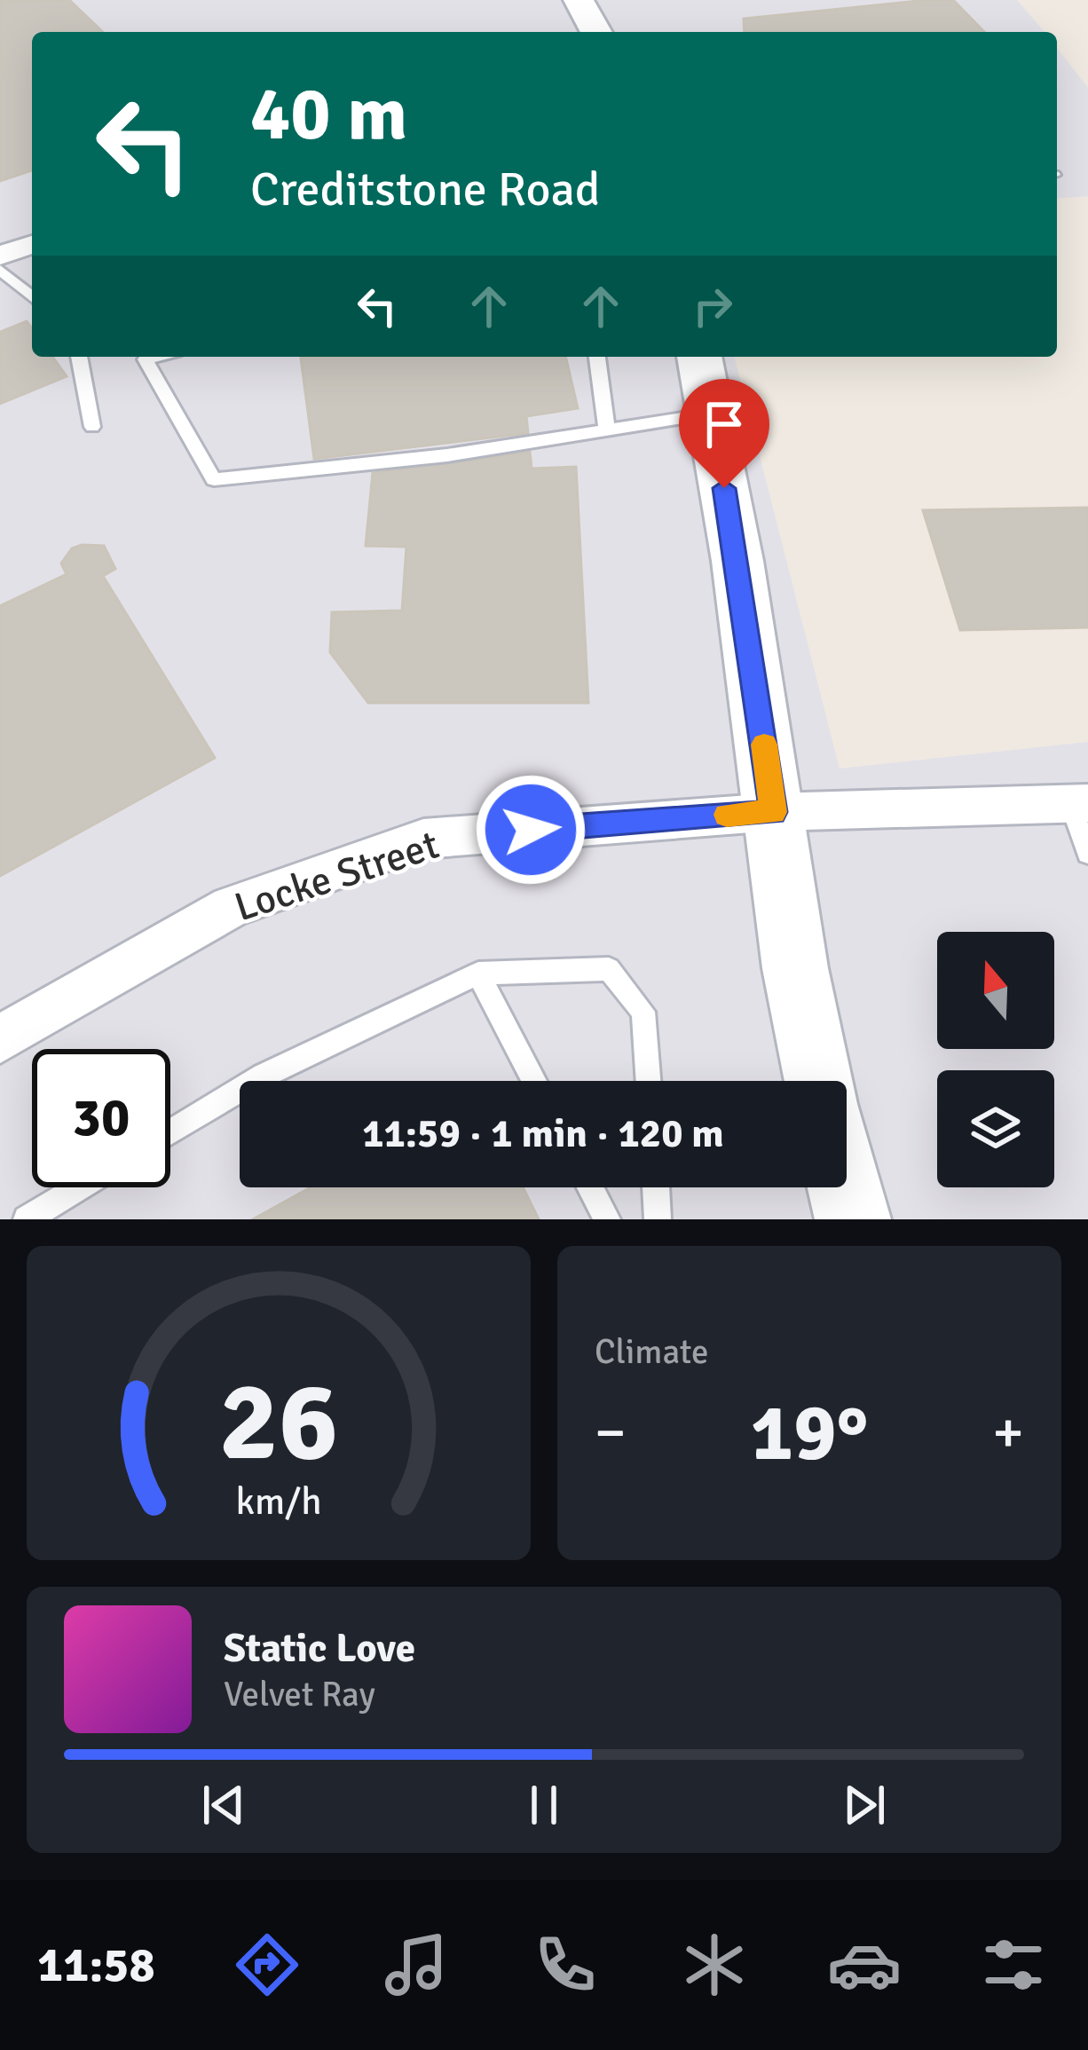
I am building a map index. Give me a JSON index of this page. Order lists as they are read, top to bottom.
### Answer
{
  "streets": {
    "street": ["Locke Street"]
  },
  "north": "top",
  "page": {
    "turn": ["40 m", "Creditstone Road"],
    "limit": "30",
    "trip": "11:59 · 1 min · 120 m",
    "tile": "Climate",
    "heat": ["−", "19°", "+"],
    "song": ["Static Love", "Velvet Ray"],
    "tabs": "11:58",
    "gauge": ["26", "km/h"]
  }
}
